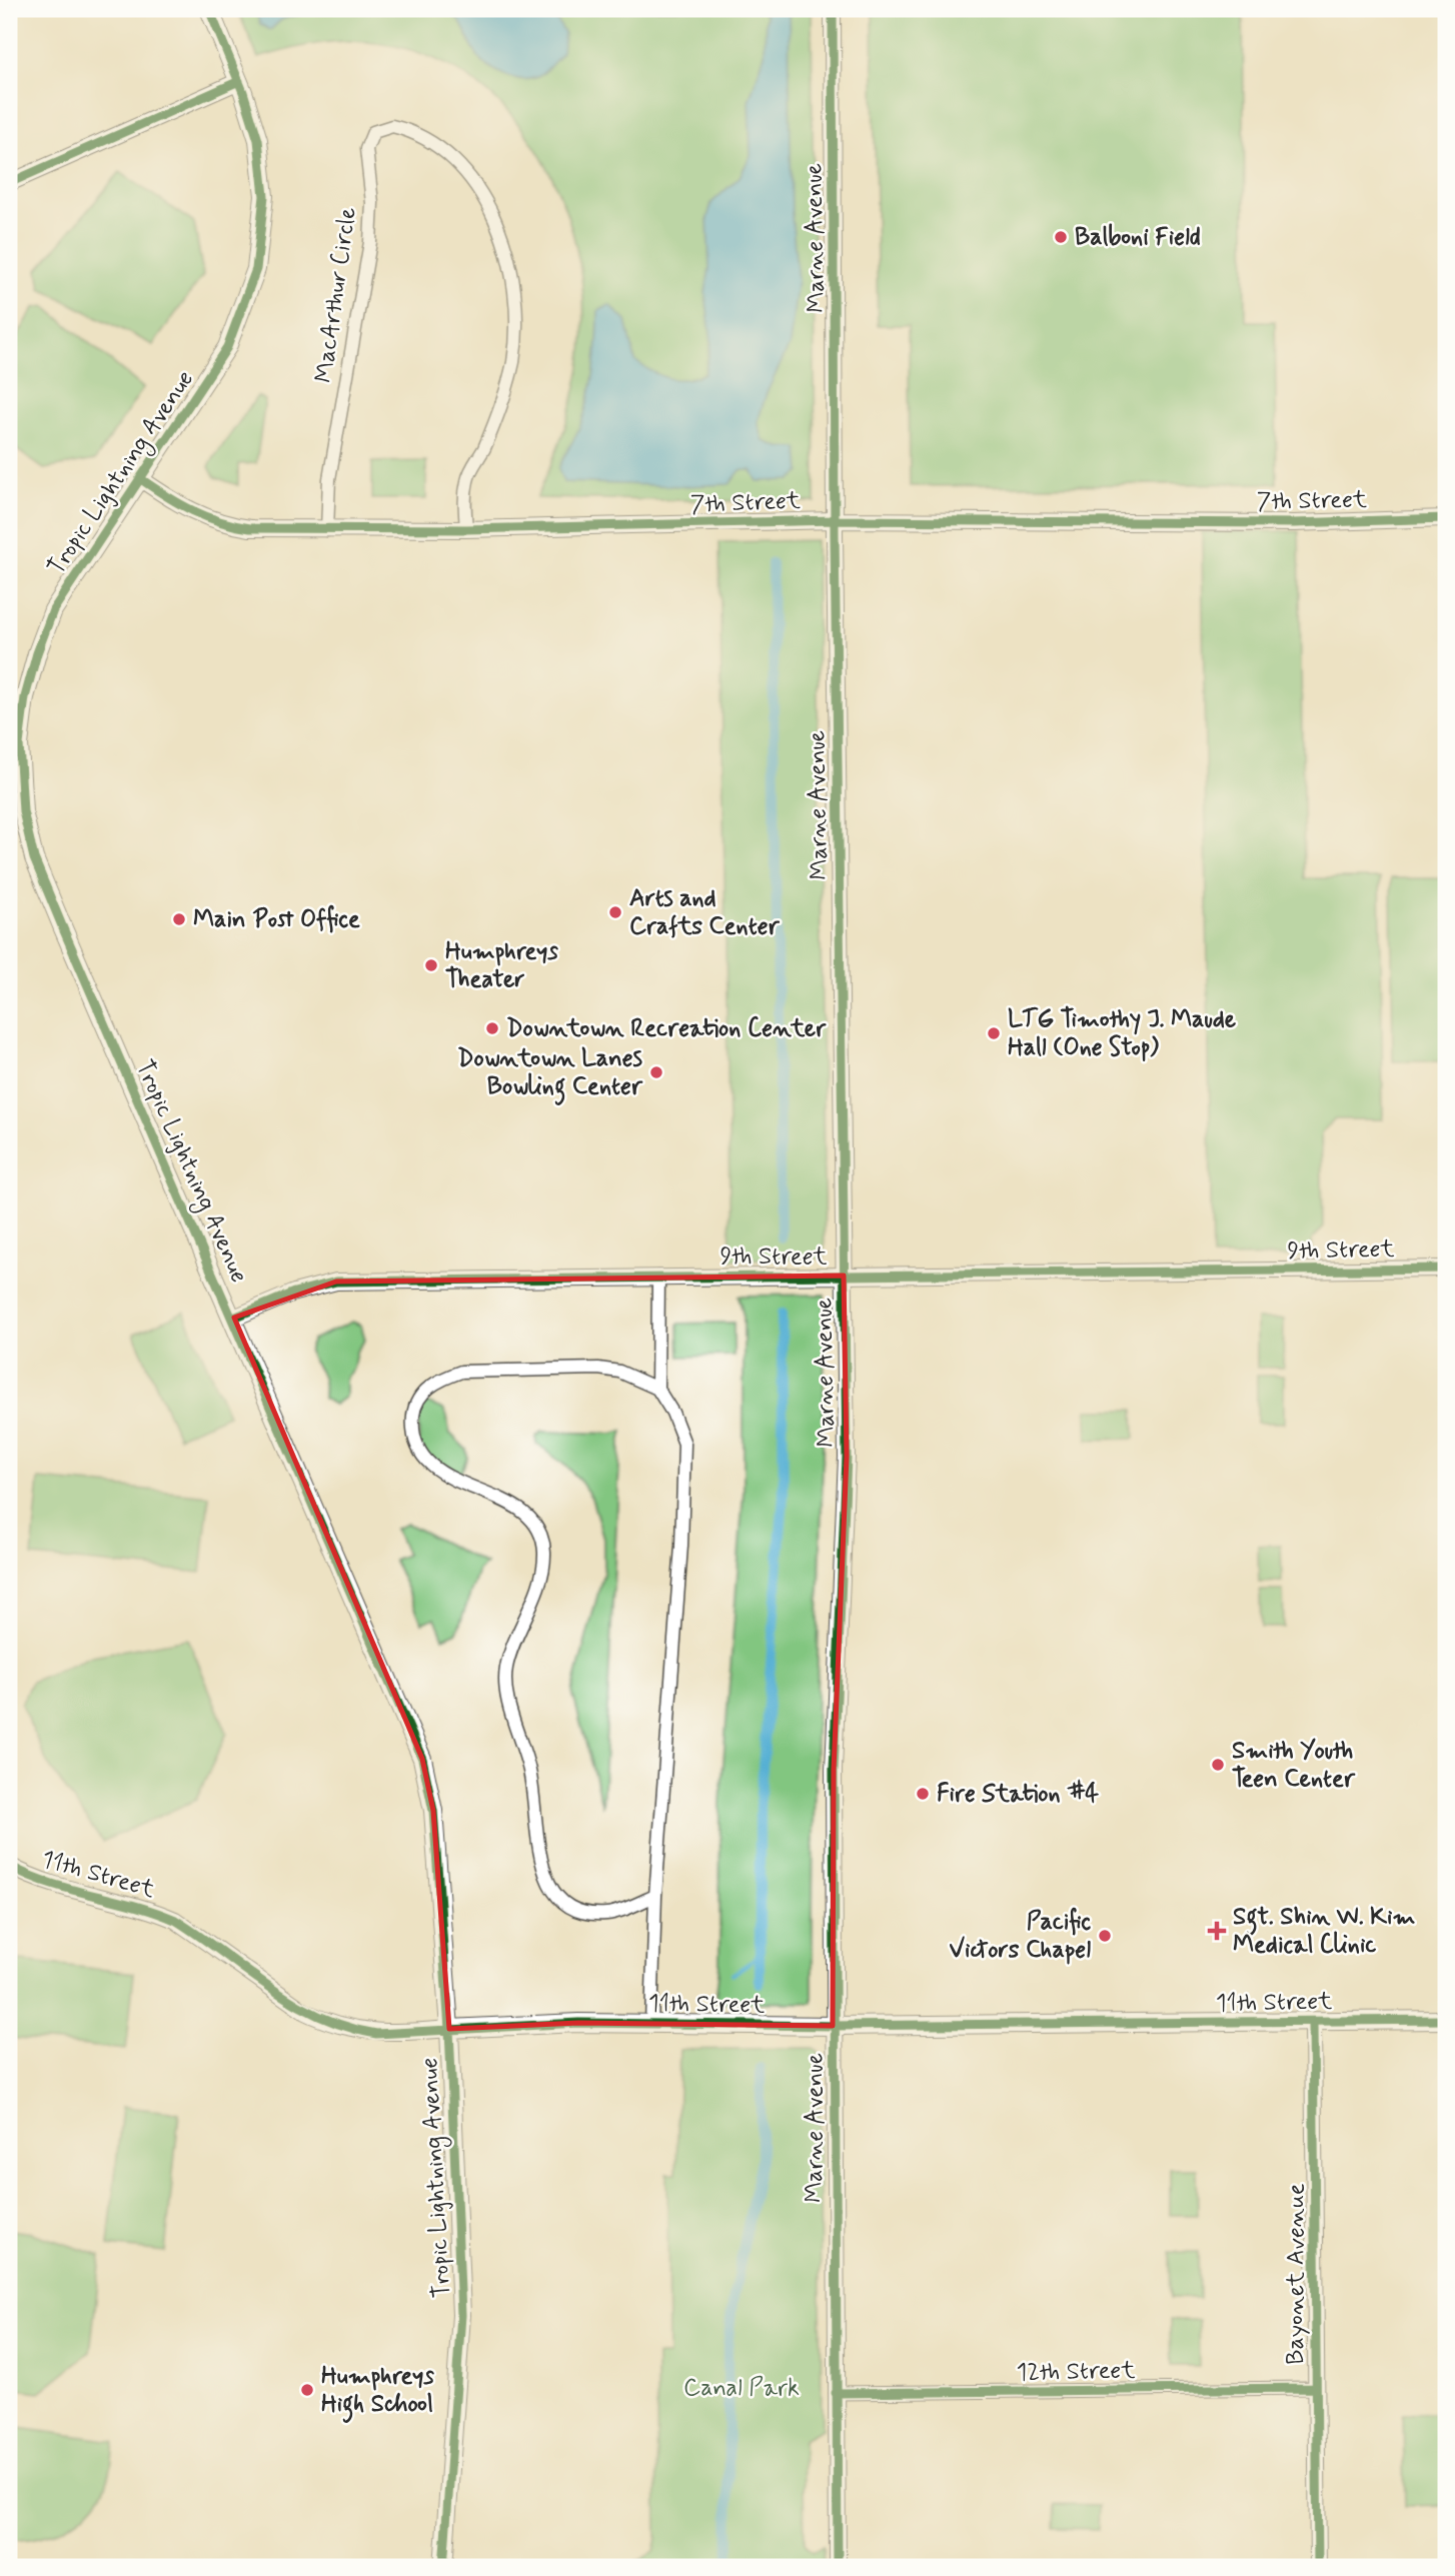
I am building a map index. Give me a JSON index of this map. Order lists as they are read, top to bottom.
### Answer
{
  "streets": {
    "main road": ["Tropic Lightning Avenue", "11th Street"],
    "street": [
      "Marne Avenue",
      "MacArthur Circle",
      "7th Street",
      "9th Street",
      "Bayonet Avenue",
      "12th Street"
    ]
  },
  "crossings": [
    ["Marne Avenue", "7th Street"],
    ["Marne Avenue", "9th Street"],
    ["Marne Avenue", "11th Street"],
    ["Marne Avenue", "12th Street"],
    ["MacArthur Circle", "7th Street"],
    ["Tropic Lightning Avenue", "7th Street"],
    ["Tropic Lightning Avenue", "9th Street"],
    ["Tropic Lightning Avenue", "11th Street"],
    ["11th Street", "Bayonet Avenue"],
    ["Bayonet Avenue", "12th Street"]
  ],
  "parks": ["Canal Park"],
  "places": {
    "other": [
      "Balboni Field",
      "Arts and Crafts Center",
      "Main Post Office",
      "Humphreys Theater",
      "Downtown Recreation Center",
      "LTG Timothy J. Maude Hall (One Stop)",
      "Downtown Lanes Bowling Center",
      "Smith Youth Teen Center",
      "Fire Station #4",
      "Pacific Victors Chapel",
      "Humphreys High School"
    ],
    "health": ["Sgt. Shin W. Kim Medical Clinic"]
  }
}
